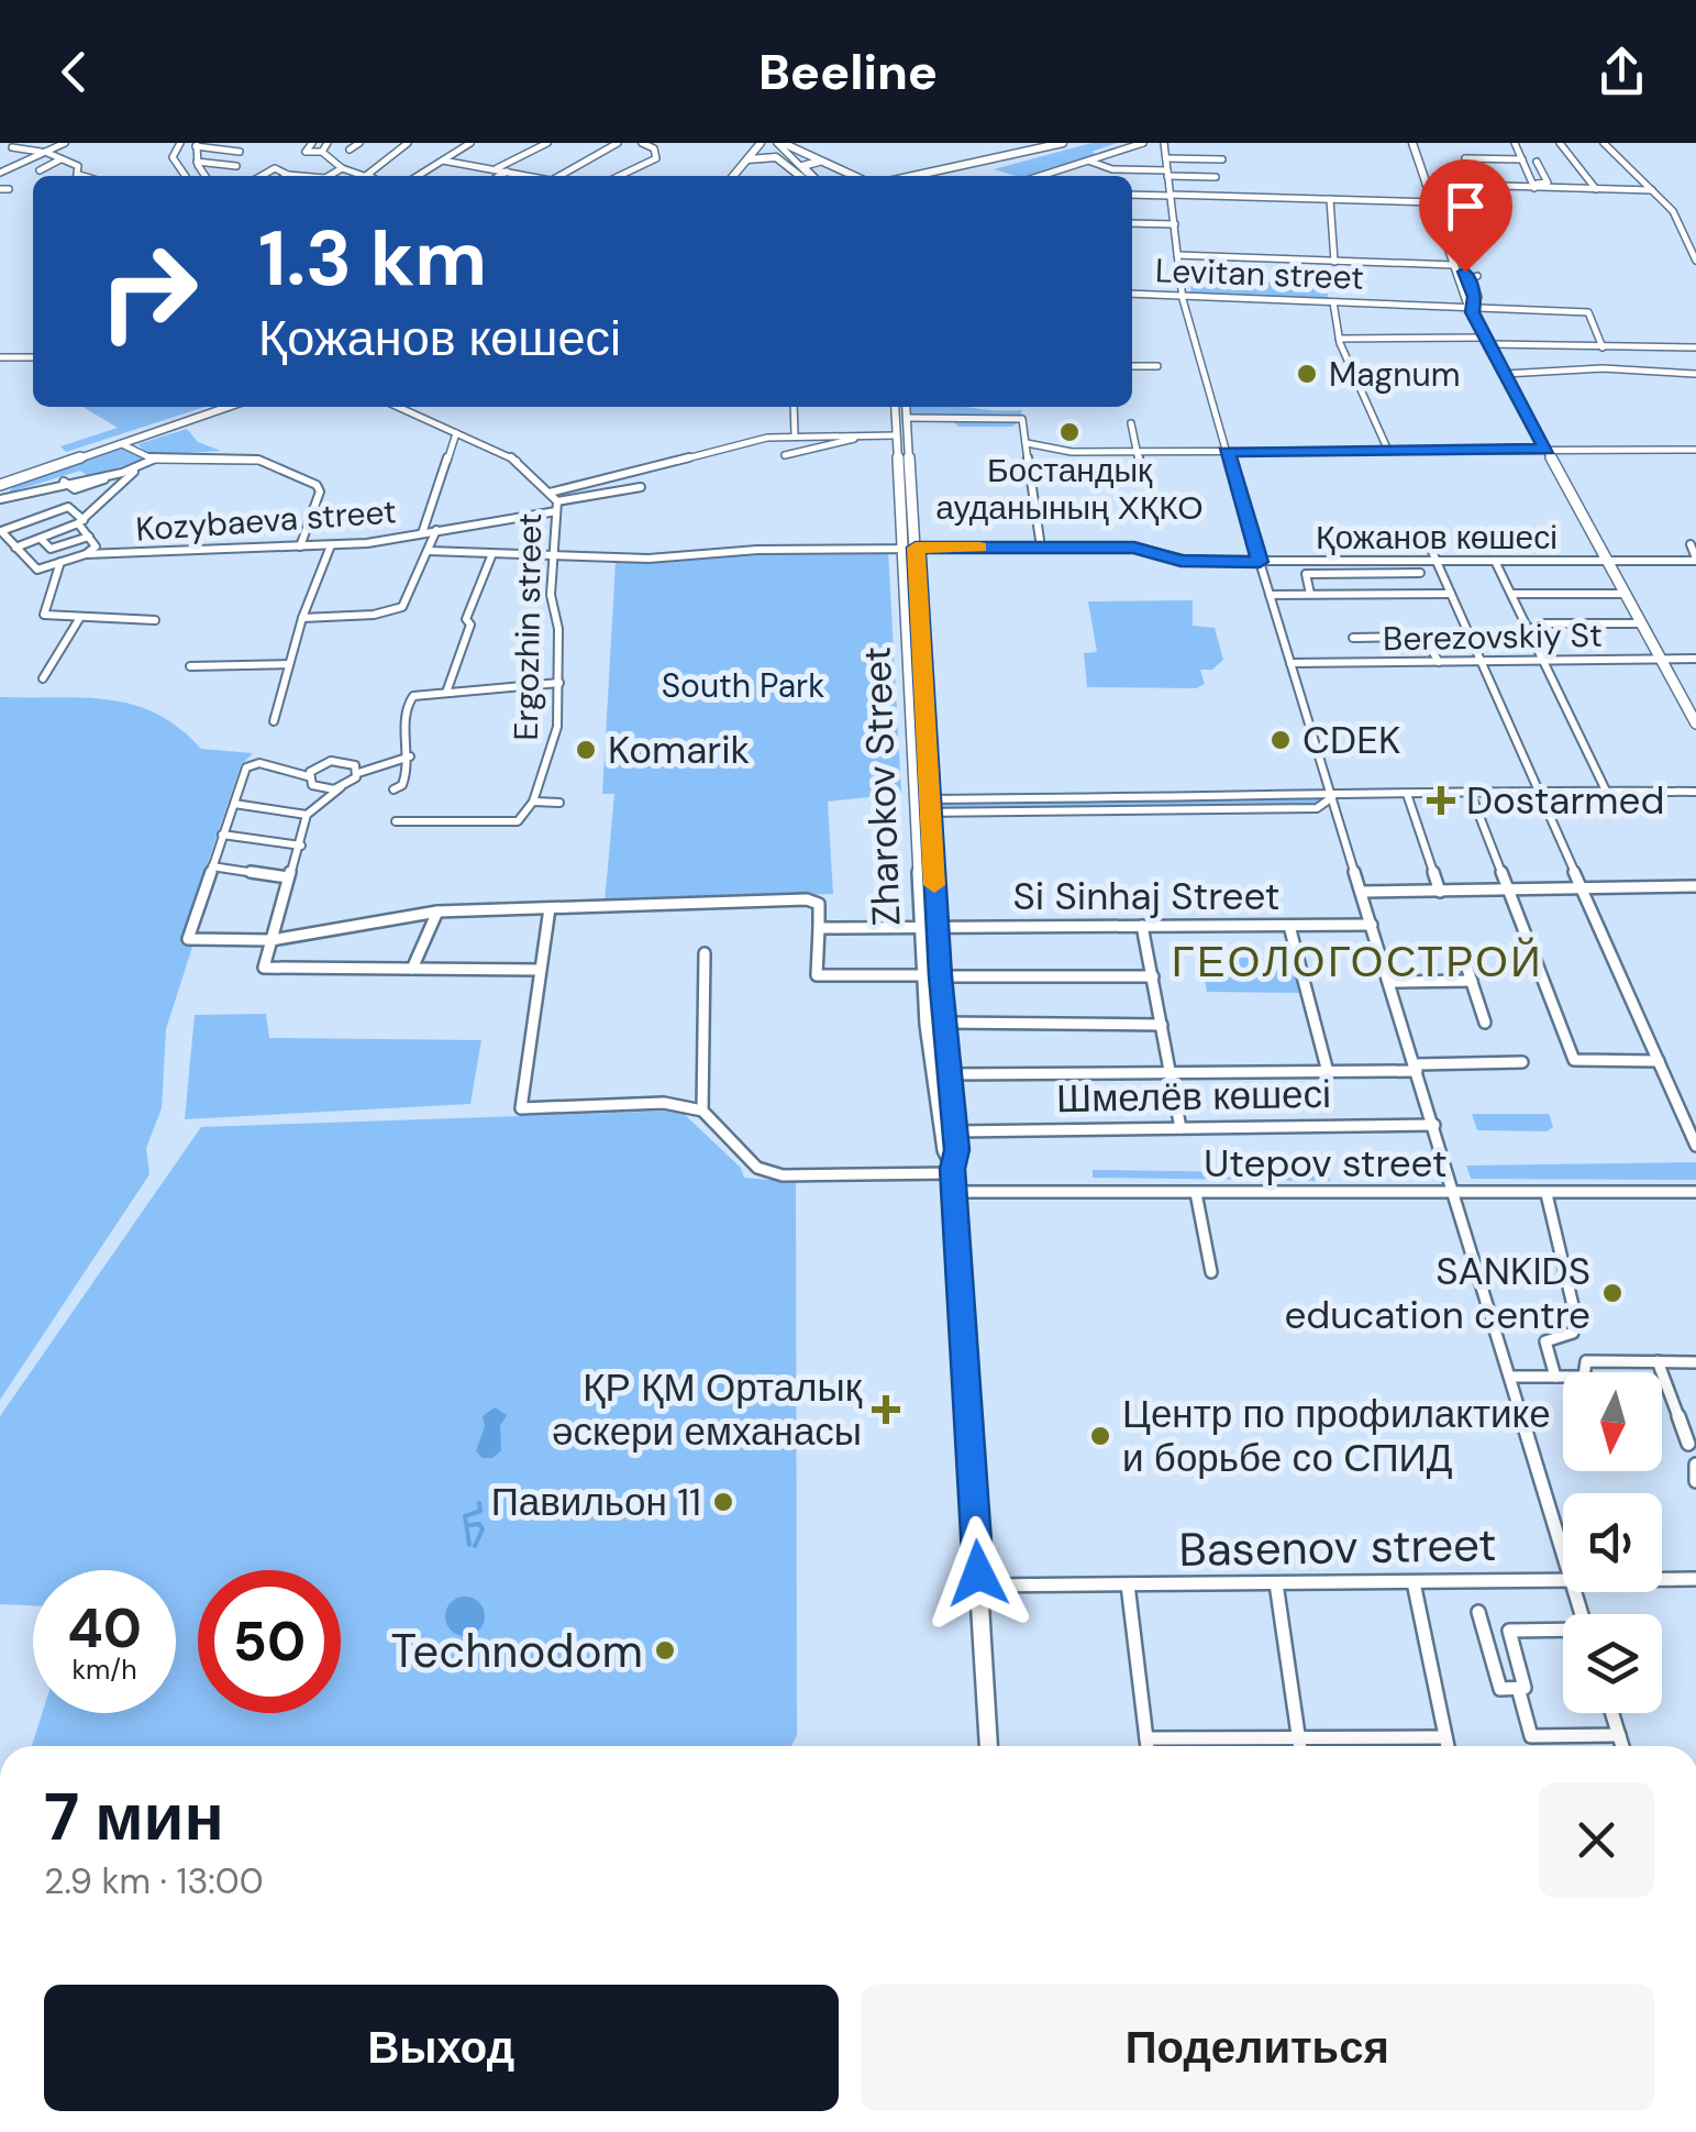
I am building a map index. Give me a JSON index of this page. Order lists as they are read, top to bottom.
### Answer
{
  "streets": {
    "main road": ["Zharokov Street"],
    "street": [
      "Levitan street",
      "Kozybaeva street",
      "Қожанов көшесі",
      "Ergozhin street",
      "Berezovskiy St",
      "Si Sinhaj Street",
      "Шмелёв көшесі",
      "Utepov street",
      "Basenov street"
    ]
  },
  "crossings": [
    ["Kozybaeva street", "Ergozhin street"],
    ["Қожанов көшесі", "Ergozhin street"],
    ["Қожанов көшесі", "Zharokov Street"],
    ["Zharokov Street", "Si Sinhaj Street"],
    ["Zharokov Street", "Шмелёв көшесі"],
    ["Zharokov Street", "Utepov street"],
    ["Zharokov Street", "Basenov street"]
  ],
  "districts": ["ГЕОЛОГОСТРОЙ"],
  "parks": ["South Park"],
  "places": {
    "other": [
      "Magnum",
      "Бостандық ауданының ХҚКО",
      "CDEK",
      "Komarik",
      "SANKIDS education centre",
      "Центр по профилактике и борьбе со СПИД",
      "Павильон 11",
      "Technodom"
    ],
    "health": ["Dostarmed", "ҚР ҚМ Орталық әскери емханасы"]
  },
  "north": "bottom",
  "page": {
    "header": "Beeline",
    "turn": ["1.3 km", "Қожанов көшесі"],
    "speed": "40 km/h",
    "limit": "50",
    "heading": ["7 мин", "2.9 km · 13:00"],
    "buttons": ["Выход", "Поделиться"]
  }
}
